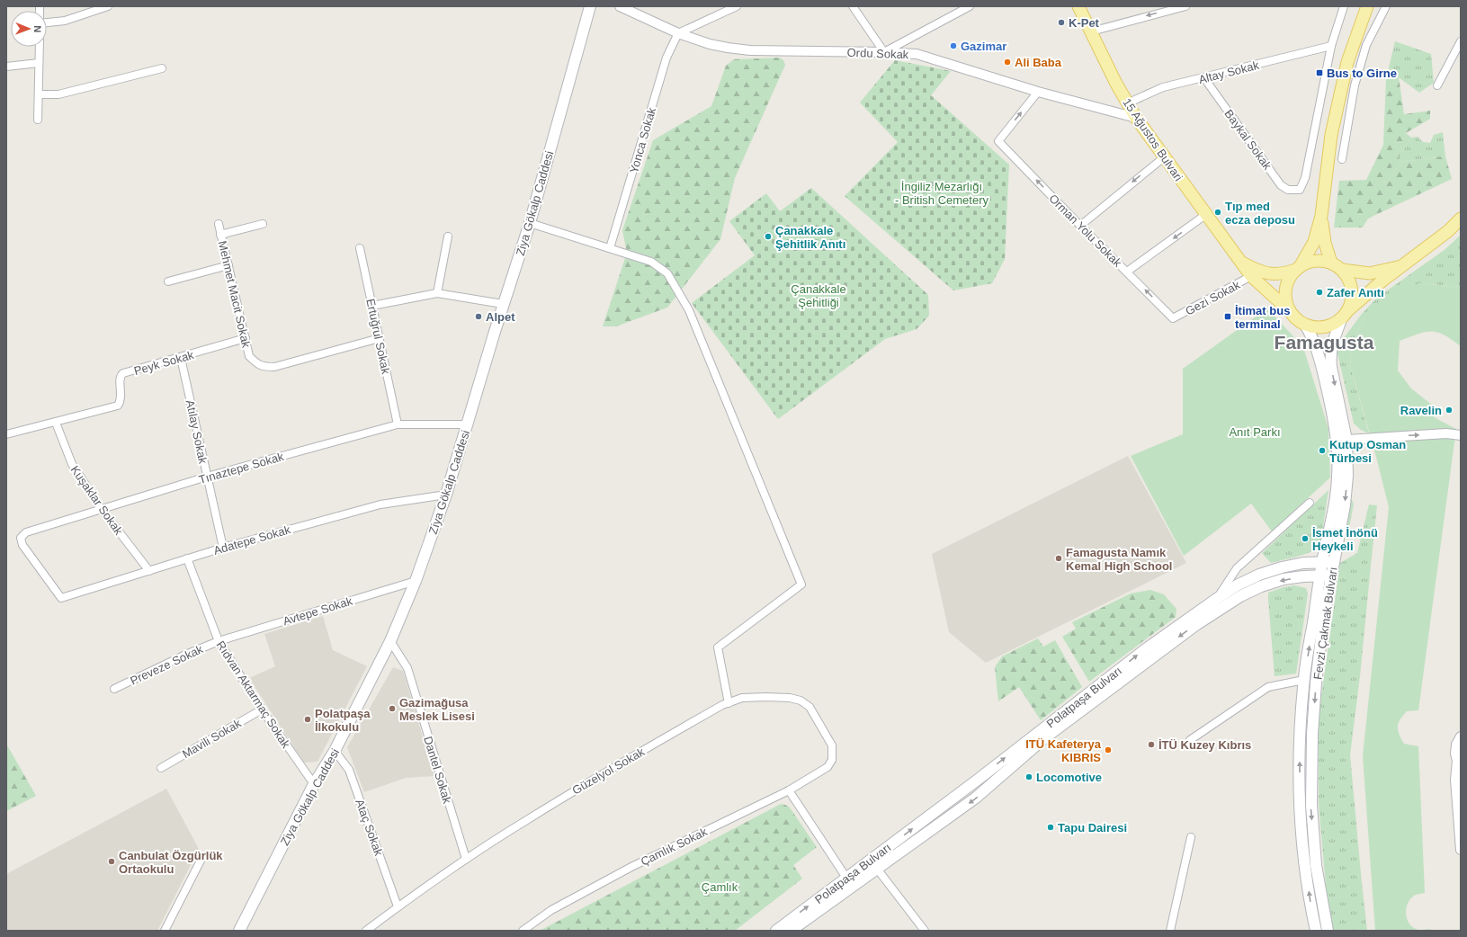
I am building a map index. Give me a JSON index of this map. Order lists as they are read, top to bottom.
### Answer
{
  "streets": {
    "main road": [
      "15 Ağustos Bulvari",
      "Ziya Gökalp Caddesi",
      "Fevzi Çakmak Bulvarı",
      "Polatpaşa Bulvarı"
    ],
    "street": [
      "Ordu Sokak",
      "Altay Sokak",
      "Baykal Sokak",
      "Yonca Sokak",
      "Orman Yolu Sokak",
      "Mehmet Macit Sokak",
      "Gezi Sokak",
      "Ertuğrul Sokak",
      "Peyk Sokak",
      "Atılay Sokak",
      "Tınaztepe Sokak",
      "Kuşaklar Sokak",
      "Adatepe Sokak",
      "Avtepe Sokak",
      "Preveze Sokak",
      "Rıdvan Aktarmaç Sokak",
      "Mavili Sokak",
      "Dantel Sokak",
      "Güzelyol Sokak",
      "Ataç Sokak",
      "Çamlık Sokak"
    ]
  },
  "crossings": [
    ["Ordu Sokak", "15 Ağustos Bulvari"],
    ["Ordu Sokak", "Yonca Sokak"],
    ["Ordu Sokak", "Orman Yolu Sokak"],
    ["Altay Sokak", "15 Ağustos Bulvari"],
    ["Altay Sokak", "Baykal Sokak"],
    ["15 Ağustos Bulvari", "Gezi Sokak"],
    ["15 Ağustos Bulvari", "Fevzi Çakmak Bulvarı"],
    ["Ziya Gökalp Caddesi", "Tınaztepe Sokak"],
    ["Ziya Gökalp Caddesi", "Adatepe Sokak"],
    ["Ziya Gökalp Caddesi", "Avtepe Sokak"],
    ["Ziya Gökalp Caddesi", "Rıdvan Aktarmaç Sokak"],
    ["Ziya Gökalp Caddesi", "Dantel Sokak"],
    ["Ziya Gökalp Caddesi", "Ataç Sokak"],
    ["Orman Yolu Sokak", "Gezi Sokak"],
    ["Mehmet Macit Sokak", "Ertuğrul Sokak"],
    ["Mehmet Macit Sokak", "Peyk Sokak"],
    ["Ertuğrul Sokak", "Tınaztepe Sokak"],
    ["Peyk Sokak", "Atılay Sokak"],
    ["Peyk Sokak", "Kuşaklar Sokak"],
    ["Atılay Sokak", "Tınaztepe Sokak"],
    ["Atılay Sokak", "Adatepe Sokak"],
    ["Tınaztepe Sokak", "Kuşaklar Sokak"],
    ["Tınaztepe Sokak", "Adatepe Sokak"],
    ["Kuşaklar Sokak", "Adatepe Sokak"],
    ["Adatepe Sokak", "Rıdvan Aktarmaç Sokak"],
    ["Avtepe Sokak", "Preveze Sokak"],
    ["Avtepe Sokak", "Rıdvan Aktarmaç Sokak"],
    ["Fevzi Çakmak Bulvarı", "Polatpaşa Bulvarı"],
    ["Preveze Sokak", "Rıdvan Aktarmaç Sokak"],
    ["Rıdvan Aktarmaç Sokak", "Mavili Sokak"],
    ["Dantel Sokak", "Güzelyol Sokak"],
    ["Güzelyol Sokak", "Ataç Sokak"],
    ["Güzelyol Sokak", "Çamlık Sokak"]
  ],
  "one_way": ["Orman Yolu Sokak"],
  "districts": ["Famagusta"],
  "parks": [
    "İngiliz Mezarlığı - British Cemetery",
    "Çanakkale Şehitliği",
    "Anıt Parkı",
    "Çamlık"
  ],
  "places": {
    "other": [
      "K-Pet",
      "Gazimar",
      "Ali Baba",
      "Tıp med ecza deposu",
      "Çanakkale Şehitlik Anıtı",
      "Zafer Anıtı",
      "Alpet",
      "Ravelin",
      "Kutup Osman Türbesi",
      "İsmet İnönü Heykeli",
      "Famagusta Namık Kemal High School",
      "Gazimağusa Meslek Lisesi",
      "Polatpaşa İlkokulu",
      "İTÜ Kuzey Kıbrıs",
      "ITÜ Kafeterya KIBRIS",
      "Locomotive",
      "Tapu Dairesi",
      "Canbulat Özgürlük Ortaokulu"
    ],
    "transit": ["Bus to Girne", "İtimat bus terminal"]
  },
  "north": "right"
}
